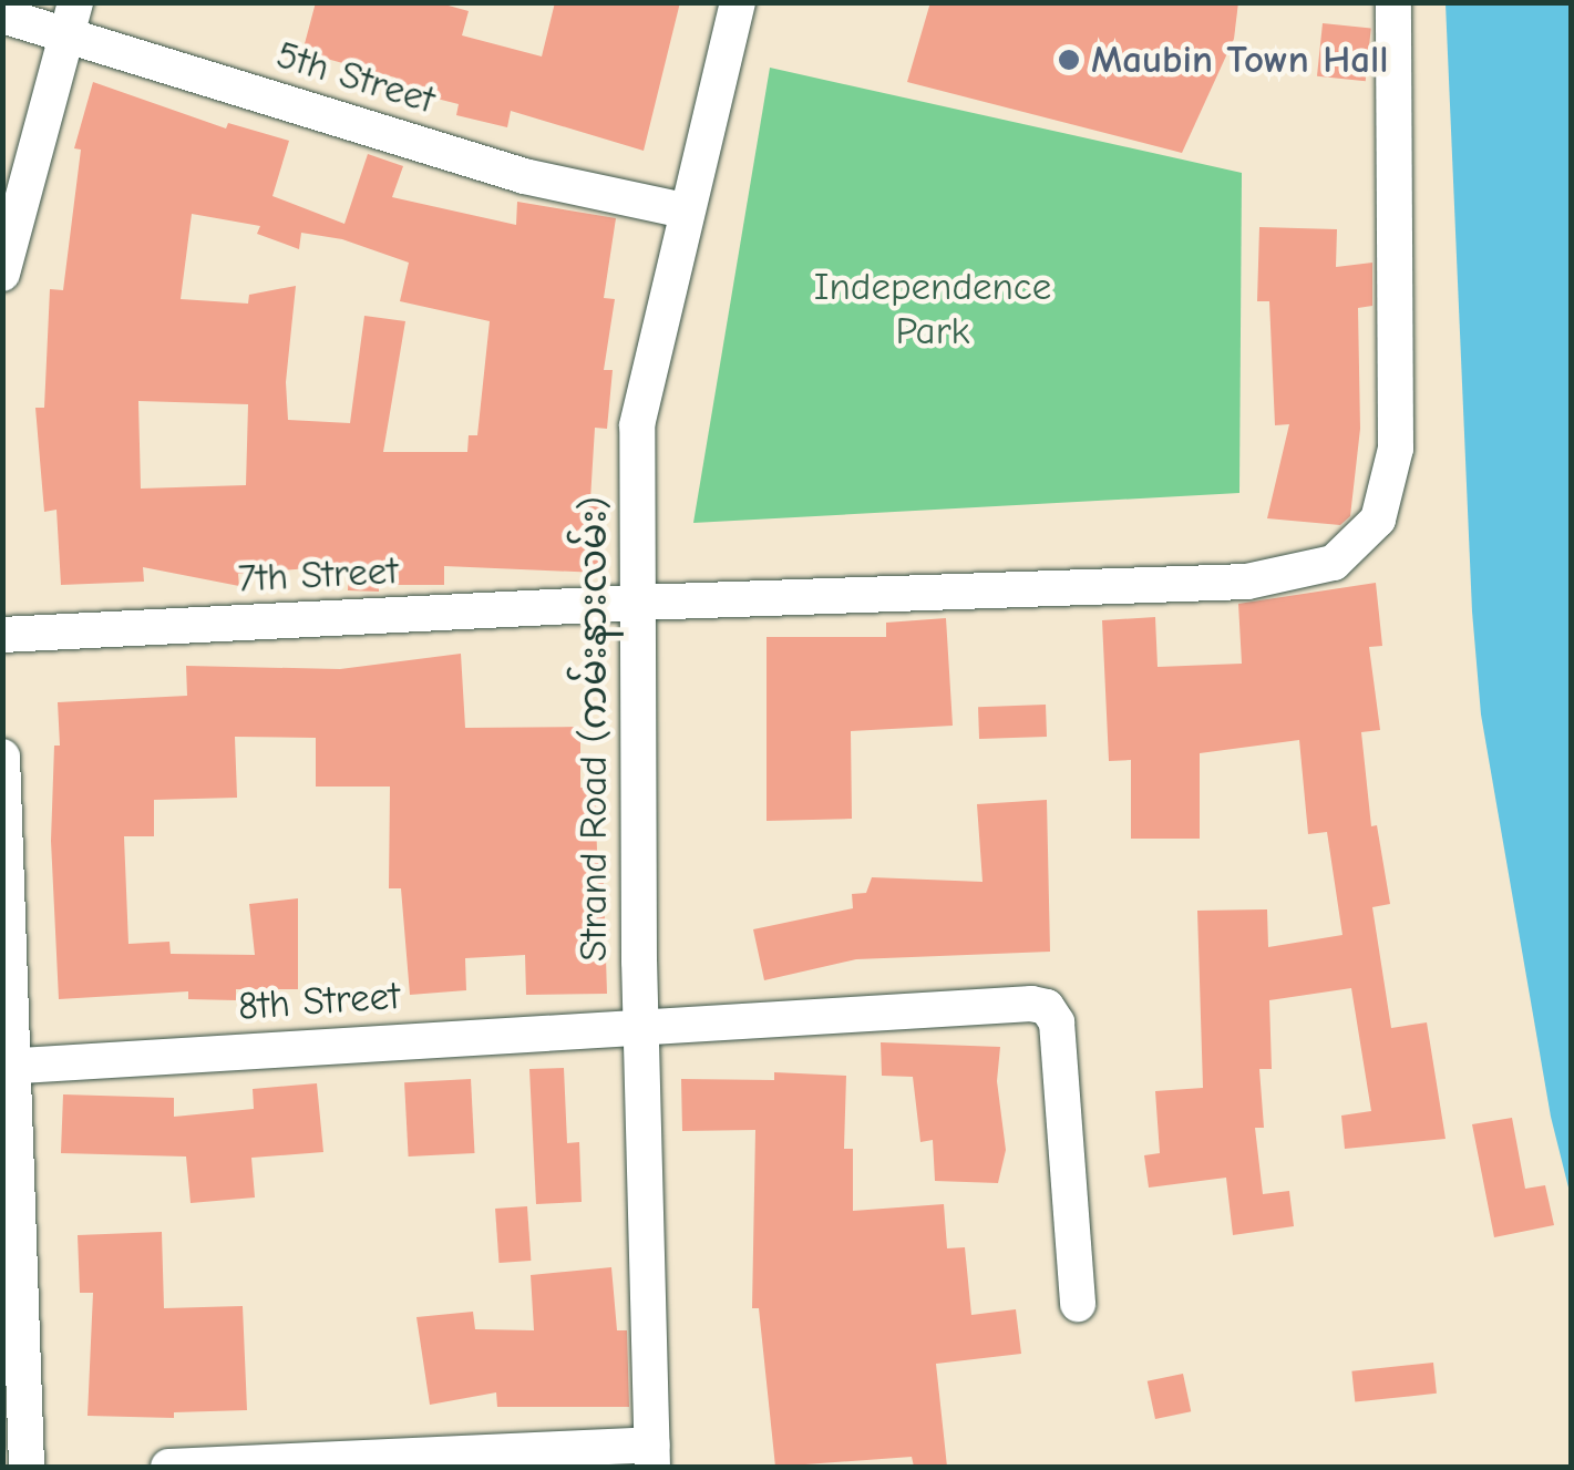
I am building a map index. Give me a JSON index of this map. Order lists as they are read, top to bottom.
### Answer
{
  "streets": {
    "street": [
      "5th Street",
      "7th Street",
      "Strand Road (ကမ်းနားလမ်း)",
      "8th Street"
    ]
  },
  "crossings": [
    ["5th Street", "Strand Road (ကမ်းနားလမ်း)"],
    ["7th Street", "Strand Road (ကမ်းနားလမ်း)"],
    ["Strand Road (ကမ်းနားလမ်း)", "8th Street"]
  ],
  "parks": ["Independence Park"],
  "places": ["Maubin Town Hall"]
}
